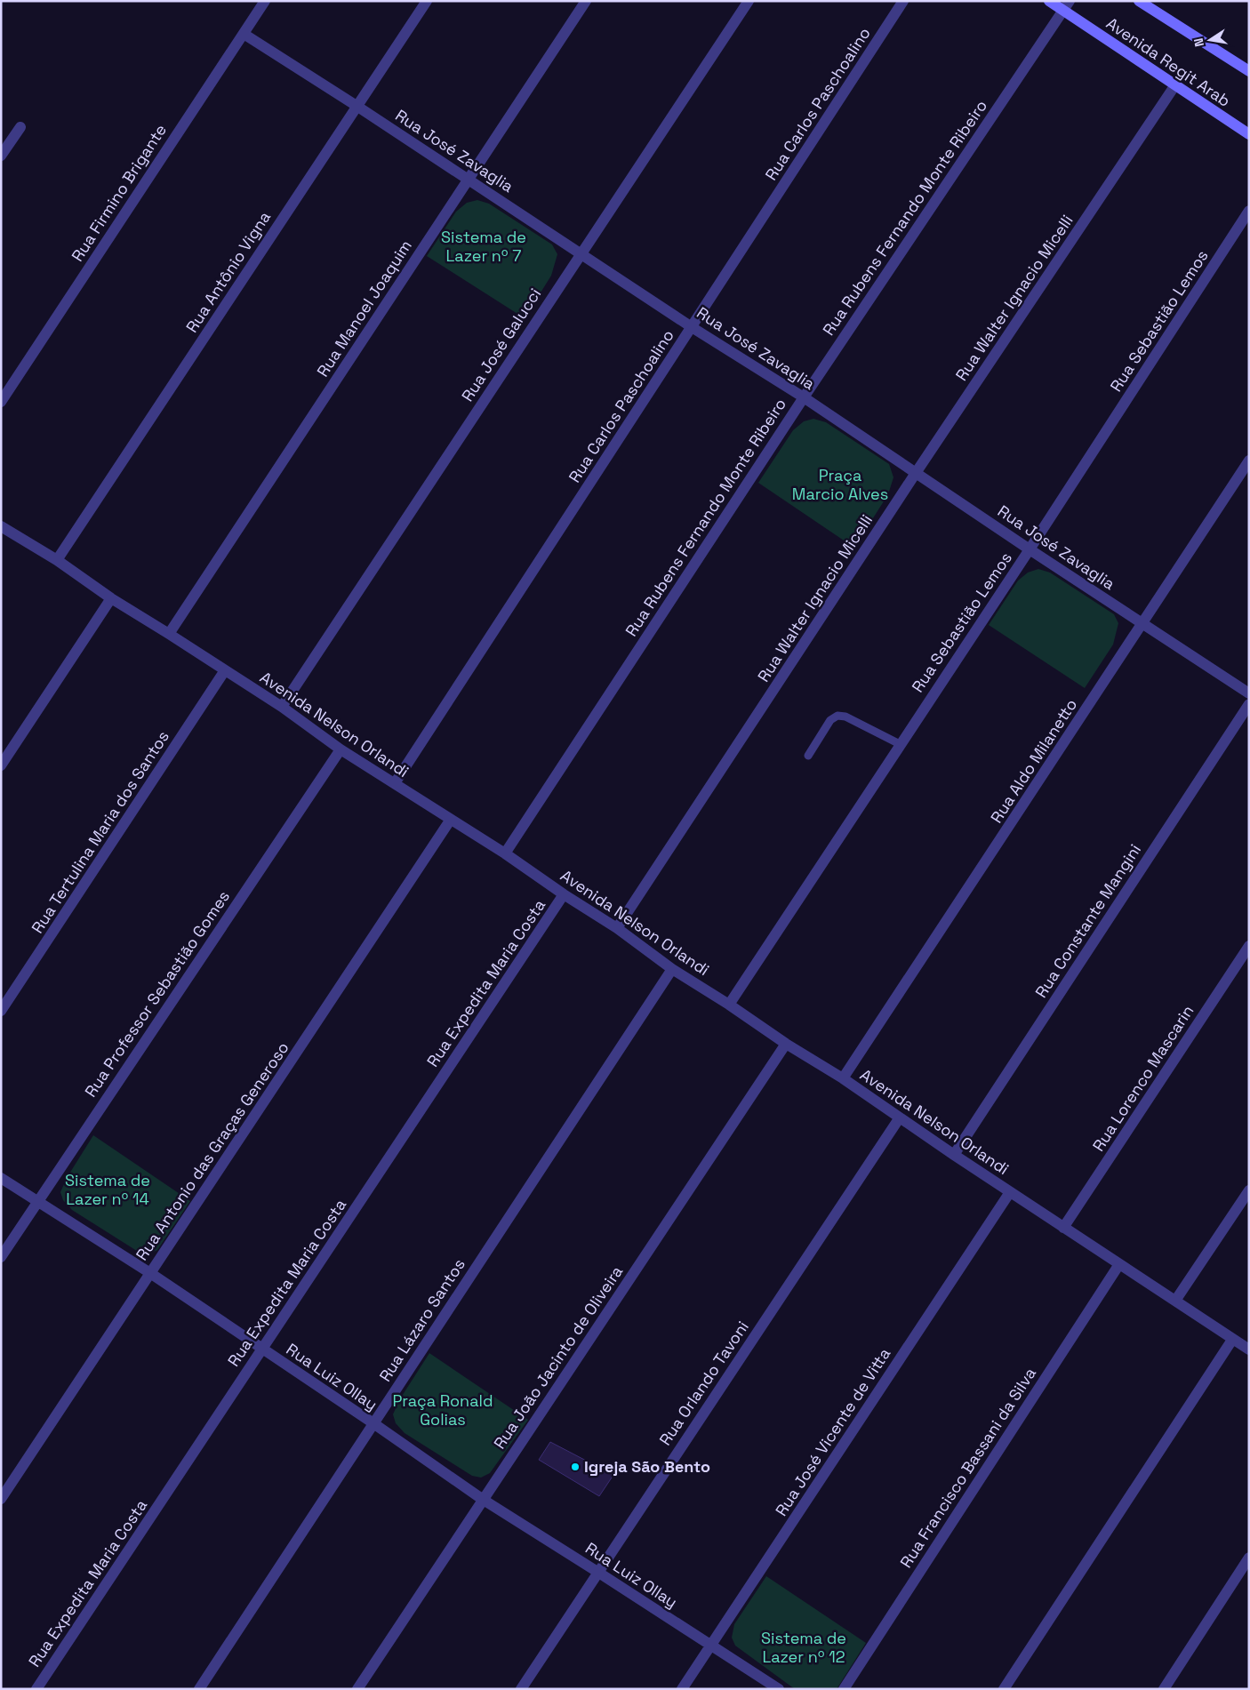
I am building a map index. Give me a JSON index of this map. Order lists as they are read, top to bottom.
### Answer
{
  "streets": {
    "main road": ["Avenida Regit Arab"],
    "street": [
      "Rua Carlos Paschoalino",
      "Rua José Zavaglia",
      "Rua Firmino Brigante",
      "Rua Rubens Fernando Monte Ribeiro",
      "Rua Antônio Vigna",
      "Rua Walter Ignacio Micelli",
      "Rua Manoel Joaquim",
      "Rua Sebastião Lemos",
      "Rua José Galucci",
      "Avenida Nelson Orlandi",
      "Rua Aldo Milanetto",
      "Rua Tertulina Maria dos Santos",
      "Rua Constante Mangini",
      "Rua Expedita Maria Costa",
      "Rua Professor Sebastião Gomes",
      "Rua Lorenco Mascarin",
      "Rua Antonio das Graças Generoso",
      "Rua Lázaro Santos",
      "Rua João Jacinto de Oliveira",
      "Rua Luiz Ollay",
      "Rua Orlando Tavoni",
      "Rua José Vicente de Vitta",
      "Rua Francisco Bassani da Silva"
    ]
  },
  "crossings": [
    ["Avenida Regit Arab", "Rua Rubens Fernando Monte Ribeiro"],
    ["Avenida Regit Arab", "Rua Walter Ignacio Micelli"],
    ["Rua Carlos Paschoalino", "Rua José Zavaglia"],
    ["Rua Carlos Paschoalino", "Avenida Nelson Orlandi"],
    ["Rua José Zavaglia", "Rua Firmino Brigante"],
    ["Rua José Zavaglia", "Rua Rubens Fernando Monte Ribeiro"],
    ["Rua José Zavaglia", "Rua Antônio Vigna"],
    ["Rua José Zavaglia", "Rua Walter Ignacio Micelli"],
    ["Rua José Zavaglia", "Rua Manoel Joaquim"],
    ["Rua José Zavaglia", "Rua Sebastião Lemos"],
    ["Rua José Zavaglia", "Rua José Galucci"],
    ["Rua José Zavaglia", "Rua Aldo Milanetto"],
    ["Rua Rubens Fernando Monte Ribeiro", "Avenida Nelson Orlandi"],
    ["Rua Antônio Vigna", "Avenida Nelson Orlandi"],
    ["Rua Walter Ignacio Micelli", "Avenida Nelson Orlandi"],
    ["Rua Manoel Joaquim", "Avenida Nelson Orlandi"],
    ["Rua Sebastião Lemos", "Avenida Nelson Orlandi"],
    ["Rua José Galucci", "Avenida Nelson Orlandi"],
    ["Avenida Nelson Orlandi", "Rua Aldo Milanetto"],
    ["Avenida Nelson Orlandi", "Rua Tertulina Maria dos Santos"],
    ["Avenida Nelson Orlandi", "Rua Constante Mangini"],
    ["Avenida Nelson Orlandi", "Rua Expedita Maria Costa"],
    ["Avenida Nelson Orlandi", "Rua Professor Sebastião Gomes"],
    ["Avenida Nelson Orlandi", "Rua Lorenco Mascarin"],
    ["Avenida Nelson Orlandi", "Rua Antonio das Graças Generoso"],
    ["Avenida Nelson Orlandi", "Rua Lázaro Santos"],
    ["Avenida Nelson Orlandi", "Rua João Jacinto de Oliveira"],
    ["Avenida Nelson Orlandi", "Rua Orlando Tavoni"],
    ["Avenida Nelson Orlandi", "Rua José Vicente de Vitta"],
    ["Avenida Nelson Orlandi", "Rua Francisco Bassani da Silva"],
    ["Rua Expedita Maria Costa", "Rua Luiz Ollay"],
    ["Rua Professor Sebastião Gomes", "Rua Luiz Ollay"],
    ["Rua Antonio das Graças Generoso", "Rua Luiz Ollay"],
    ["Rua Lázaro Santos", "Rua Luiz Ollay"],
    ["Rua João Jacinto de Oliveira", "Rua Luiz Ollay"],
    ["Rua Luiz Ollay", "Rua Orlando Tavoni"],
    ["Rua Luiz Ollay", "Rua José Vicente de Vitta"]
  ],
  "parks": [
    "Sistema de Lazer nº 7",
    "Praça Marcio Alves",
    "Sistema de Lazer nº 14",
    "Praça Ronald Golias",
    "Sistema de Lazer nº 12"
  ],
  "places": ["Igreja São Bento"],
  "north": "left"
}
